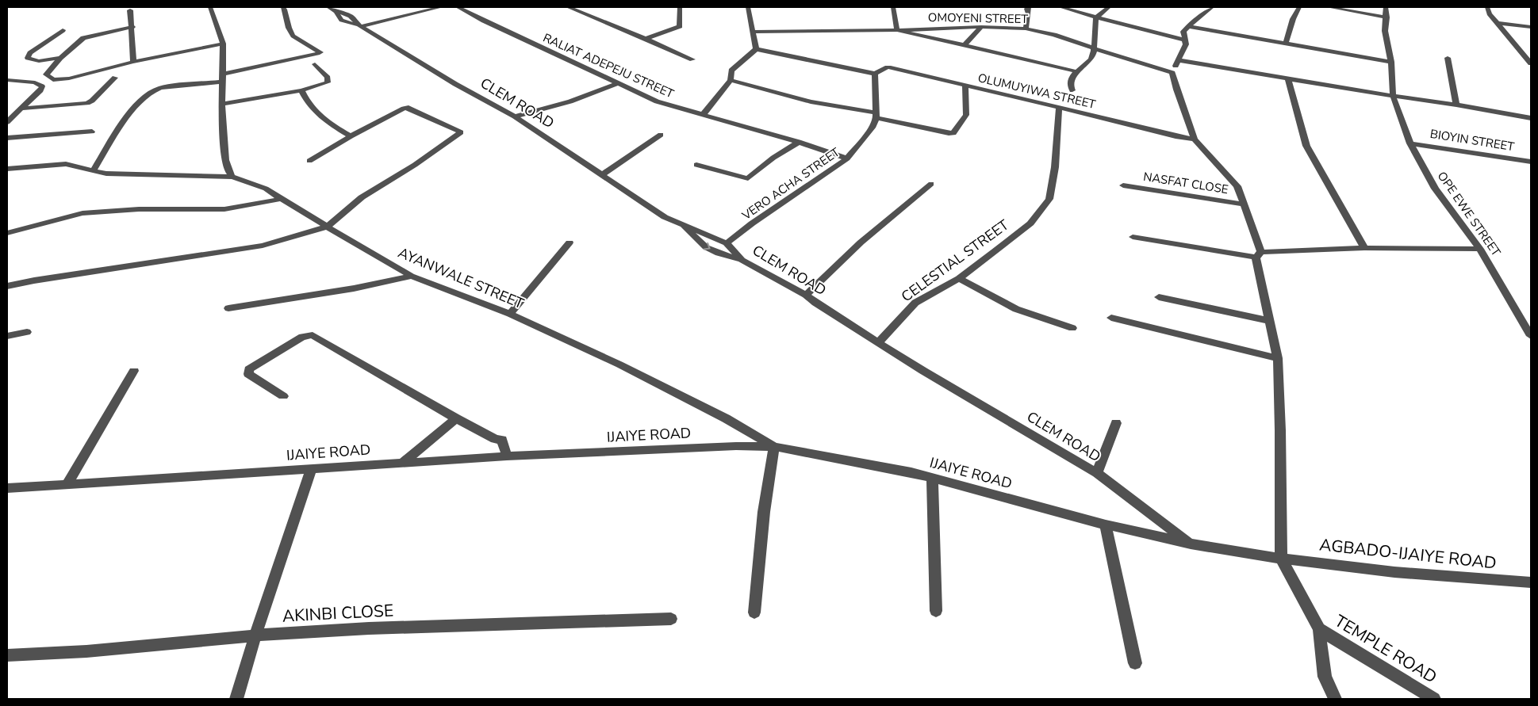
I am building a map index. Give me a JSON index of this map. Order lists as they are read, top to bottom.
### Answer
{
  "streets": {
    "street": [
      "OMOYENI STREET",
      "RALIAT ADEPEJU STREET",
      "OLUMUYIWA STREET",
      "CLEM ROAD",
      "BIOYIN STREET",
      "NASFAT CLOSE",
      "VERO ACHA STREET",
      "OPE EWE STREET",
      "CELESTIAL STREET",
      "AYANWALE STREET",
      "IJAIYE ROAD",
      "AGBADO-IJAIYE ROAD",
      "AKINBI CLOSE",
      "TEMPLE ROAD"
    ]
  },
  "crossings": [
    ["RALIAT ADEPEJU STREET", "VERO ACHA STREET"],
    ["OLUMUYIWA STREET", "CELESTIAL STREET"],
    ["CLEM ROAD", "VERO ACHA STREET"],
    ["CLEM ROAD", "CELESTIAL STREET"],
    ["CLEM ROAD", "IJAIYE ROAD"],
    ["BIOYIN STREET", "OPE EWE STREET"],
    ["AYANWALE STREET", "IJAIYE ROAD"],
    ["IJAIYE ROAD", "AGBADO-IJAIYE ROAD"]
  ]
}
